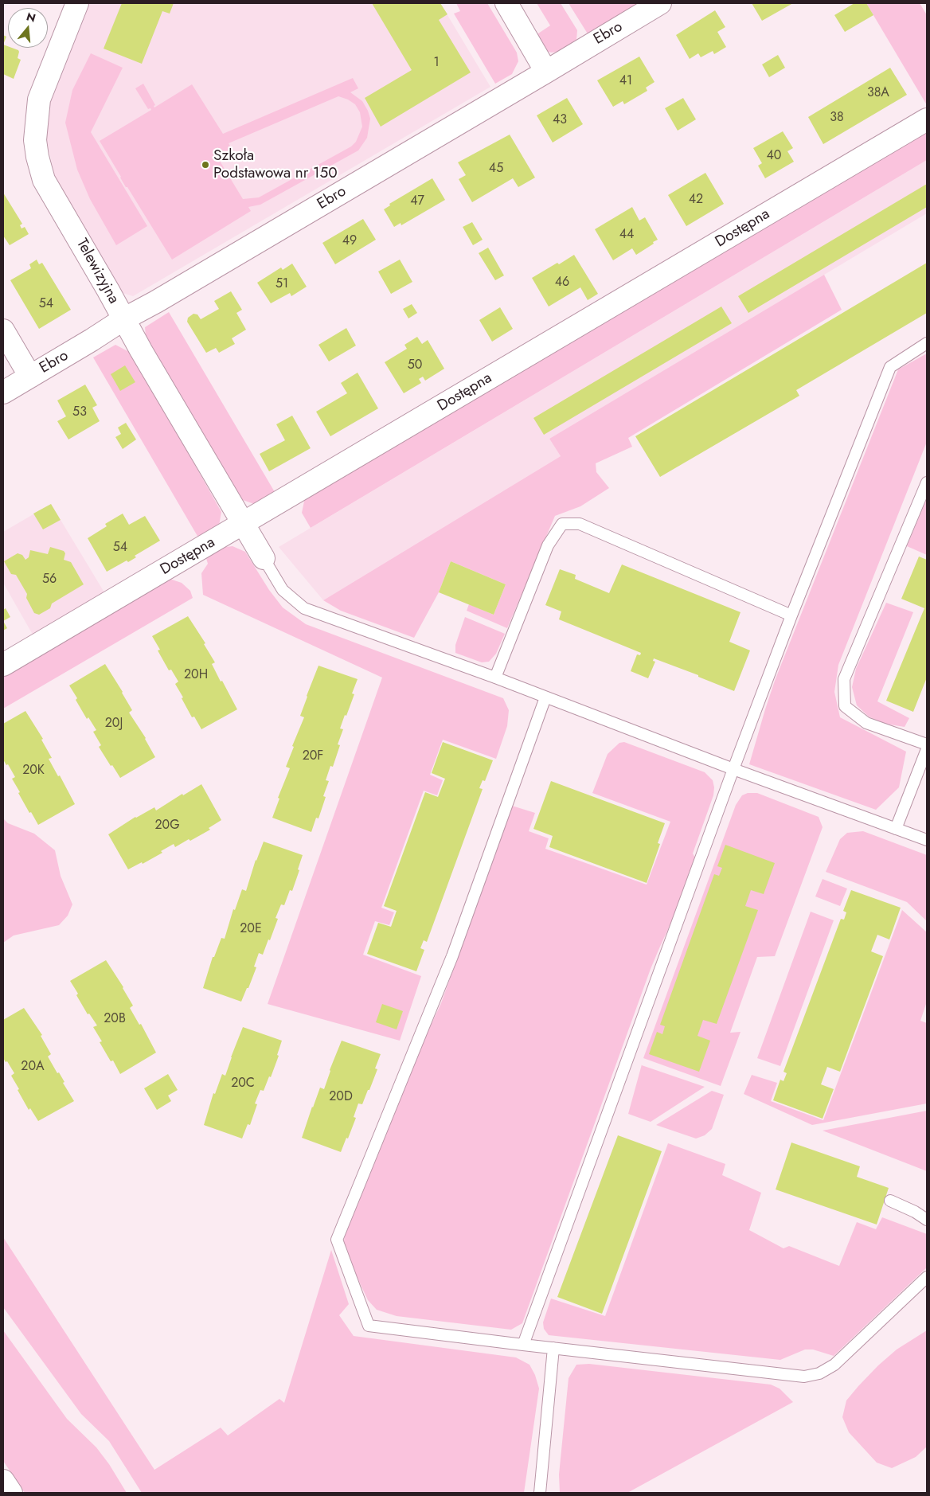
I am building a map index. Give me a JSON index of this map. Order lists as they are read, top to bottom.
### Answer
{
  "streets": {
    "street": ["Ebro", "Dostępna", "Telewizyjna"]
  },
  "crossings": [
    ["Ebro", "Telewizyjna"],
    ["Dostępna", "Telewizyjna"]
  ],
  "places": ["Szkoła Podstawowa nr 150"],
  "house_numbers": [
    "1",
    "41",
    "38A",
    "38",
    "43",
    "40",
    "45",
    "42",
    "47",
    "44",
    "49",
    "46",
    "51",
    "54",
    "50",
    "53",
    "54",
    "56",
    "20H",
    "20J",
    "20F",
    "20K",
    "20G",
    "20E",
    "20B",
    "20A",
    "20C",
    "20D"
  ],
  "north": "top"
}
